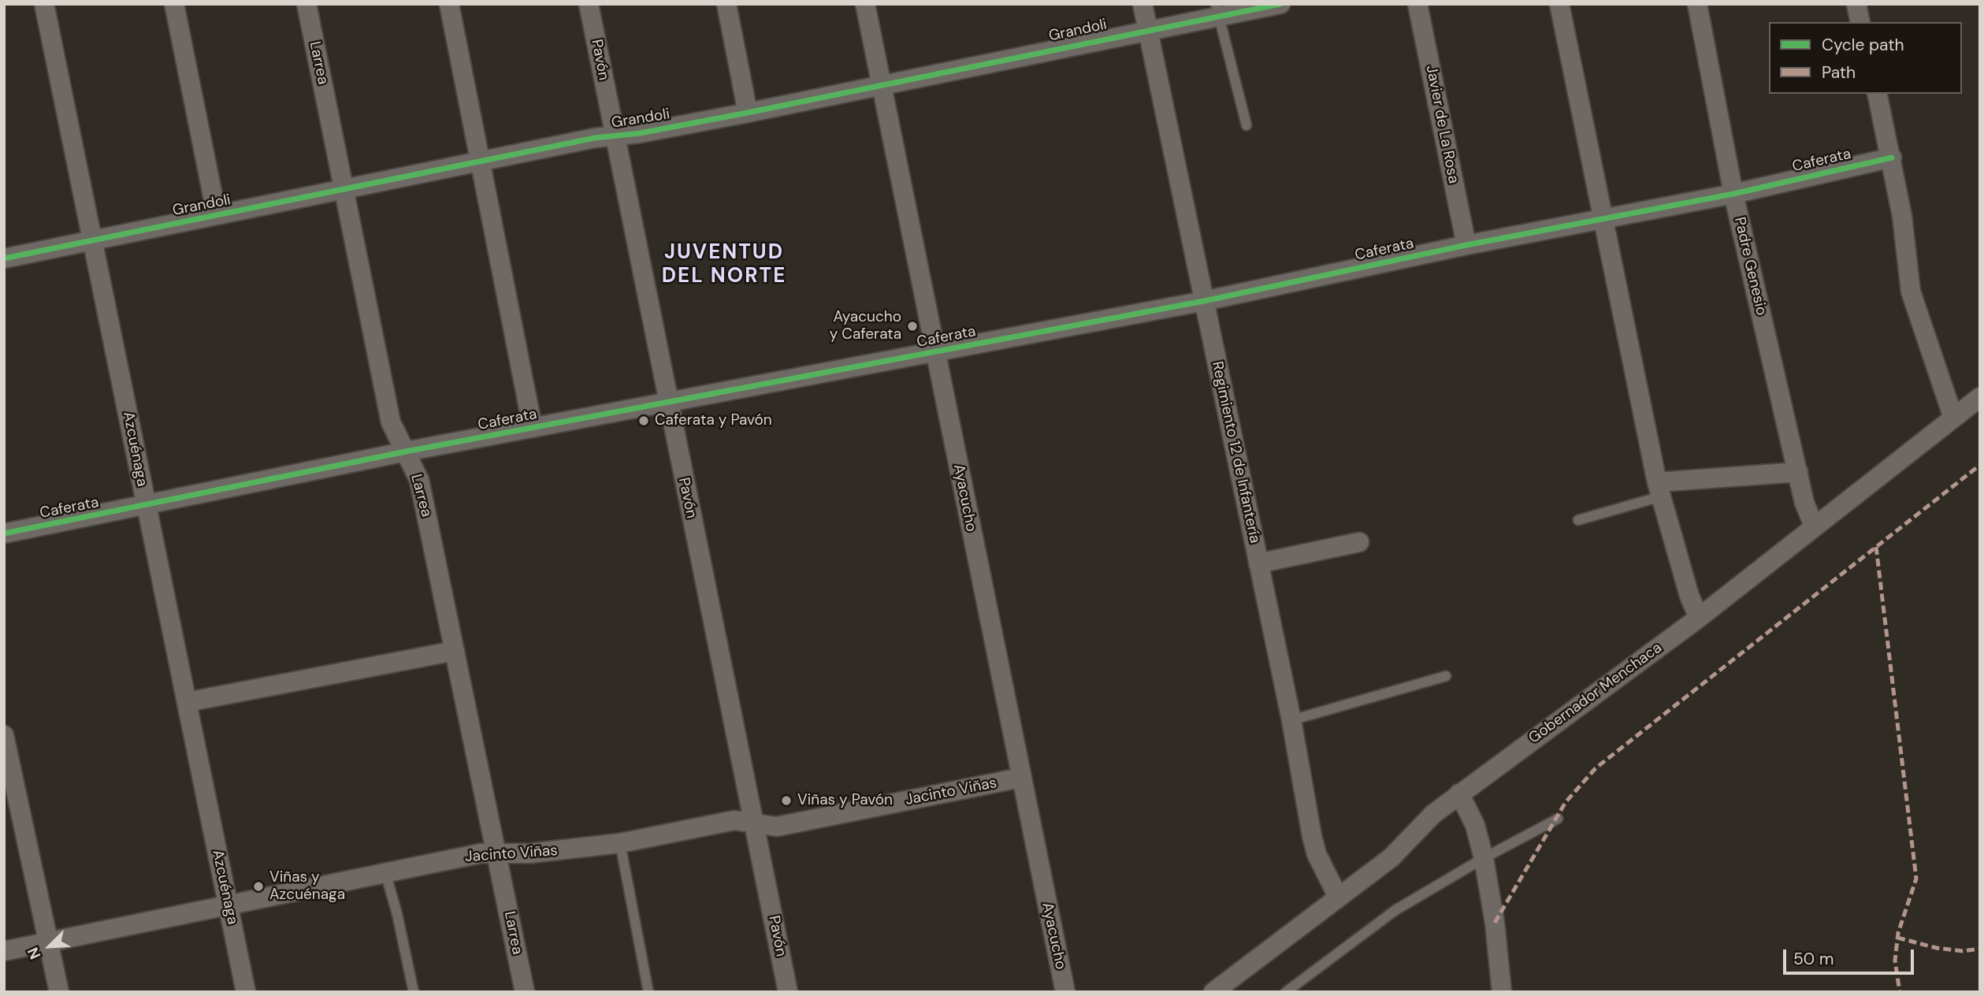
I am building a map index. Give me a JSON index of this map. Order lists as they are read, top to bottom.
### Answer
{
  "streets": {
    "street": [
      "Grandoli",
      "Pavón",
      "Larrea",
      "Javier de La Rosa",
      "Caferata",
      "Padre Genesio",
      "Azcuénaga",
      "Regimiento 12 de Infantería",
      "Ayacucho",
      "Gobernador Menchaca",
      "Jacinto Viñas"
    ]
  },
  "crossings": [
    ["Grandoli", "Pavón"],
    ["Grandoli", "Larrea"],
    ["Grandoli", "Azcuénaga"],
    ["Grandoli", "Regimiento 12 de Infantería"],
    ["Grandoli", "Ayacucho"],
    ["Pavón", "Caferata"],
    ["Pavón", "Jacinto Viñas"],
    ["Larrea", "Caferata"],
    ["Larrea", "Jacinto Viñas"],
    ["Javier de La Rosa", "Caferata"],
    ["Caferata", "Padre Genesio"],
    ["Caferata", "Azcuénaga"],
    ["Caferata", "Regimiento 12 de Infantería"],
    ["Caferata", "Ayacucho"],
    ["Padre Genesio", "Gobernador Menchaca"],
    ["Azcuénaga", "Jacinto Viñas"],
    ["Regimiento 12 de Infantería", "Gobernador Menchaca"],
    ["Ayacucho", "Jacinto Viñas"]
  ],
  "districts": ["JUVENTUD DEL NORTE"],
  "places": [
    "Ayacucho y Caferata",
    "Caferata y Pavón",
    "Viñas y Pavón",
    "Viñas y Azcuénaga"
  ],
  "legend": ["Cycle path", "Path"],
  "scale_bar": "50 m",
  "north": "bottom left"
}
